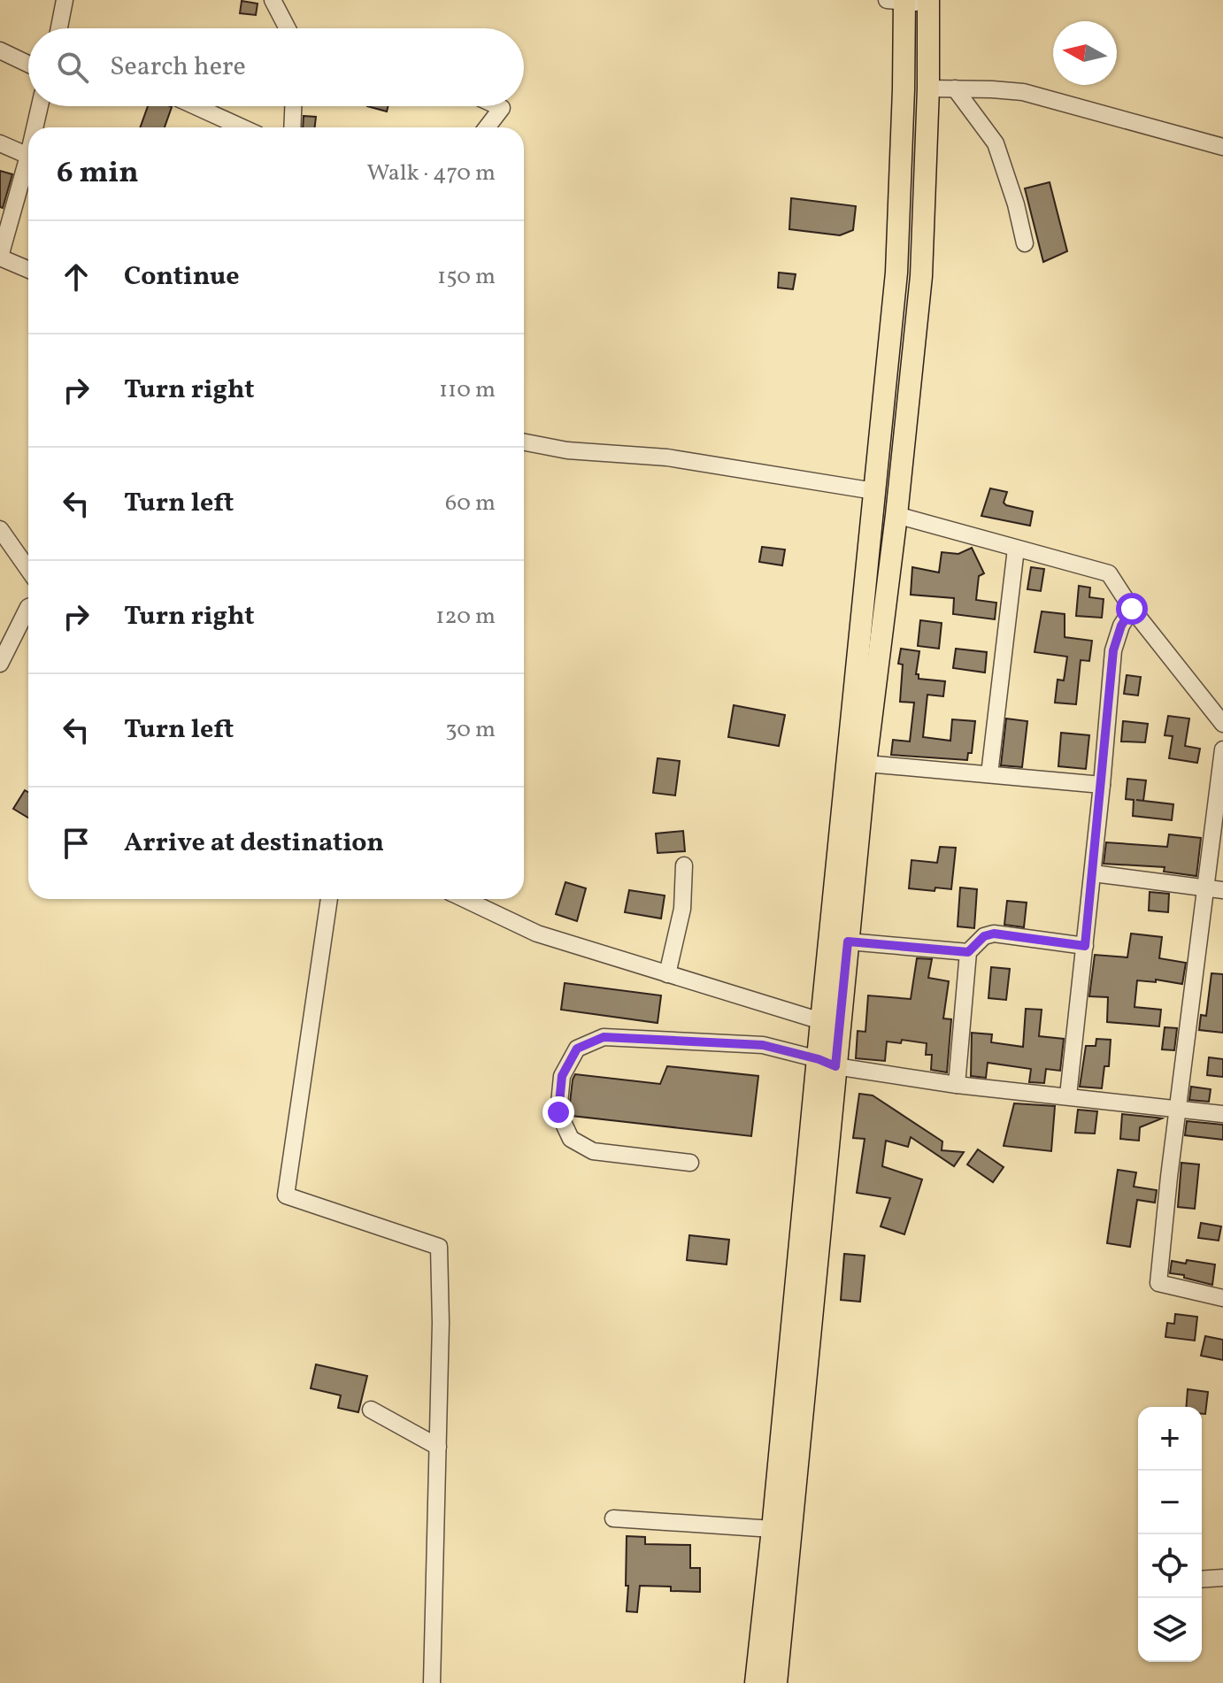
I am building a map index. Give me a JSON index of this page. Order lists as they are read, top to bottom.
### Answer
{
  "north": "left",
  "page": {
    "search": "Search here",
    "heading": ["6 min", "Walk · 470 m"],
    "list": [
      ["Continue", "150 m"],
      ["Turn right", "110 m"],
      ["Turn left", "60 m"],
      ["Turn right", "120 m"],
      ["Turn left", "30 m"],
      "Arrive at destination"
    ],
    "map_buttons": ["+", "−"]
  }
}
